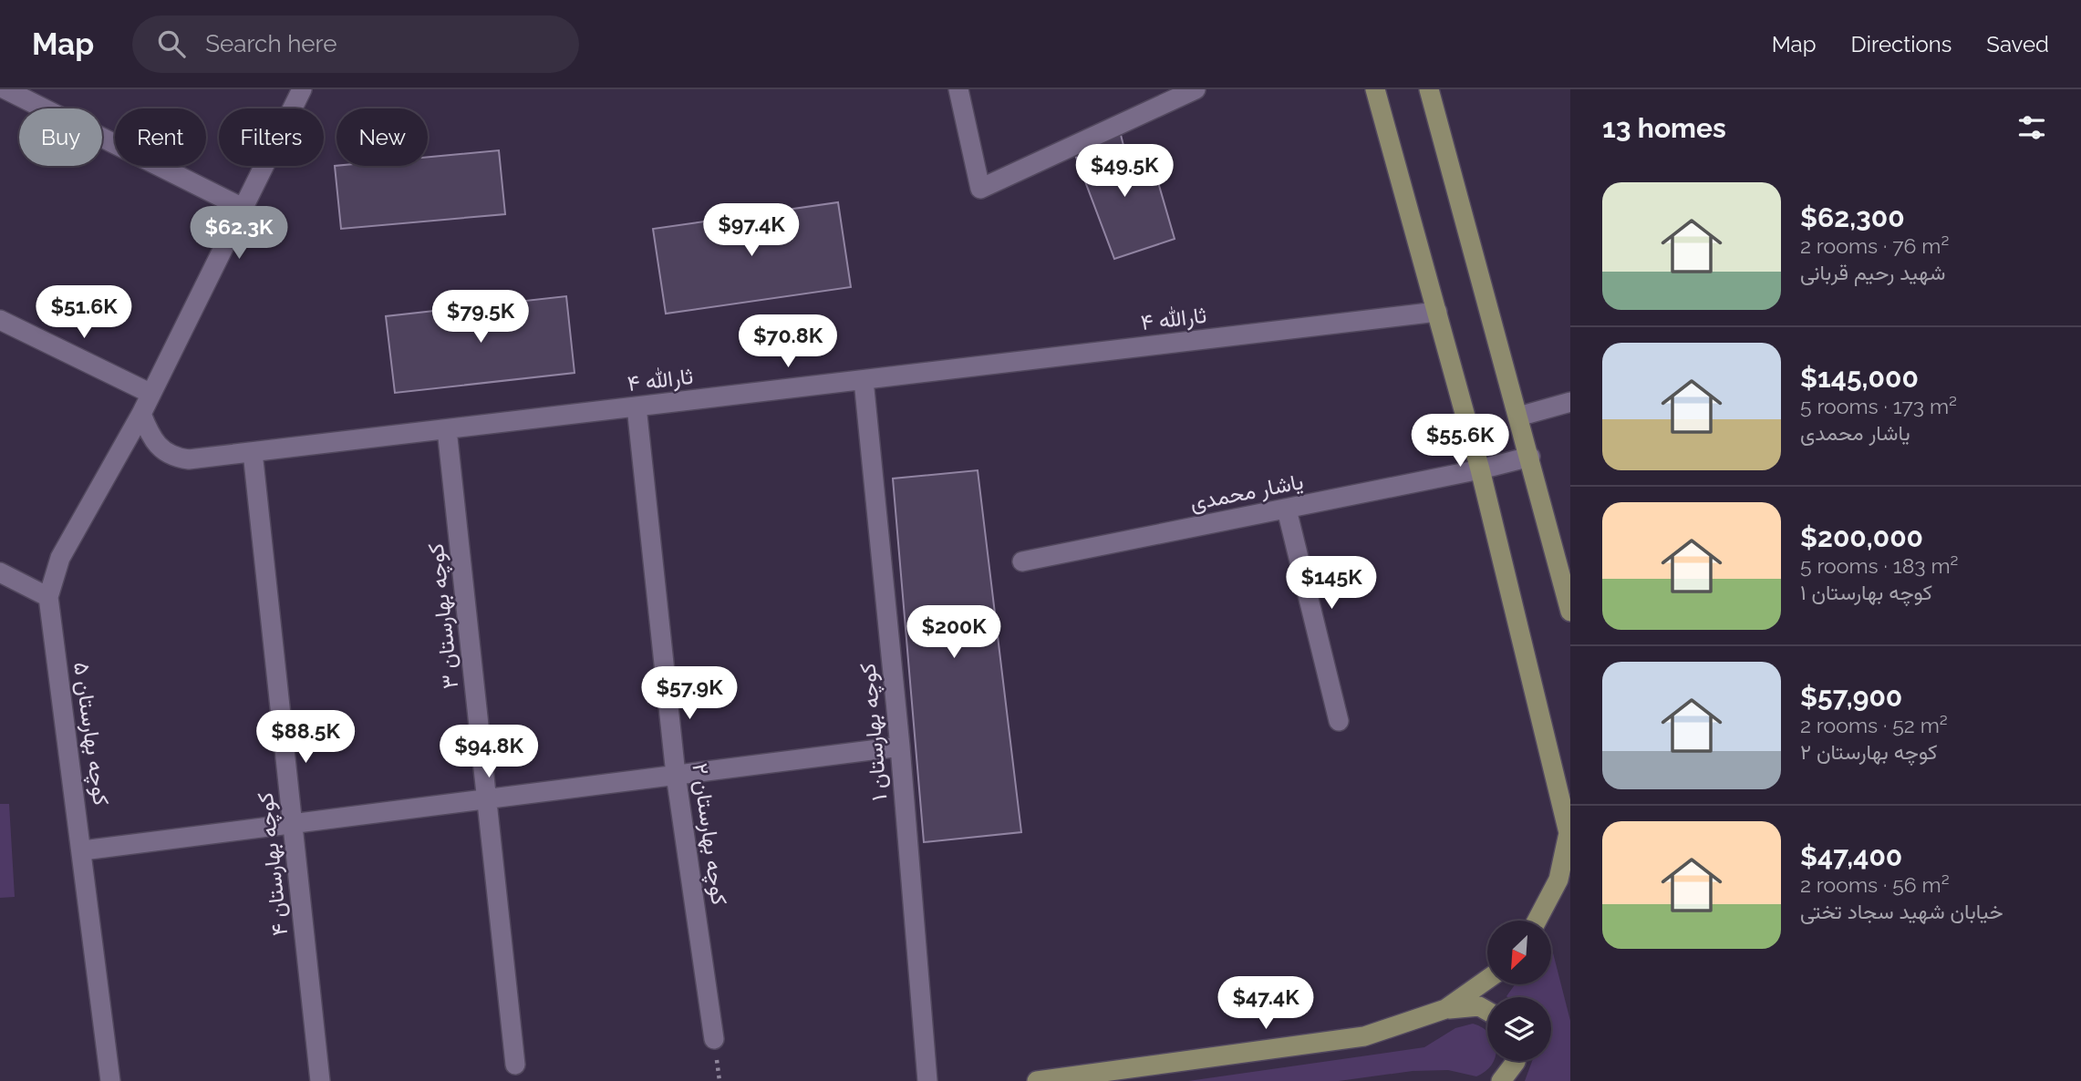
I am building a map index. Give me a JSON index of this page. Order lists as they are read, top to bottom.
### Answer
{
  "streets": {
    "street": [
      "ثارالله ۴",
      "یاشار محمدی",
      "کوچه بهارستان ۳",
      "کوچه بهارستان ۱",
      "کوچه بهارستان ۵",
      "کوچه بهارستان ۲",
      "کوچه بهارستان ۴"
    ]
  },
  "crossings": [
    ["ثارالله ۴", "کوچه بهارستان ۳"],
    ["ثارالله ۴", "کوچه بهارستان ۱"],
    ["ثارالله ۴", "کوچه بهارستان ۵"],
    ["ثارالله ۴", "کوچه بهارستان ۲"],
    ["ثارالله ۴", "کوچه بهارستان ۴"]
  ],
  "north": "bottom left",
  "page": {
    "header": "Map",
    "search": "Search here",
    "nav": ["Map", "Directions", "Saved"],
    "heading": "13 homes",
    "chip": [
      "Buy",
      "Rent",
      "Filters",
      "New"
    ],
    "price": [
      "$49.5K",
      "$97.4K",
      "$62.3K",
      "$51.6K",
      "$79.5K",
      "$70.8K",
      "$55.6K",
      "$145K",
      "$200K",
      "$57.9K",
      "$88.5K",
      "$94.8K",
      "$47.4K"
    ],
    "list": [
      {
        "name": "$62,300",
        "note": "2 rooms · 76 m² · شهید رحیم قربانی"
      },
      {
        "name": "$145,000",
        "note": "5 rooms · 173 m² · یاشار محمدی"
      },
      {
        "name": "$200,000",
        "note": "5 rooms · 183 m² · کوچه بهارستان ۱"
      },
      {
        "name": "$57,900",
        "note": "2 rooms · 52 m² · کوچه بهارستان ۲"
      },
      {
        "name": "$47,400",
        "note": "2 rooms · 56 m² · خیابان شهید سجاد تختی"
      }
    ]
  }
}
